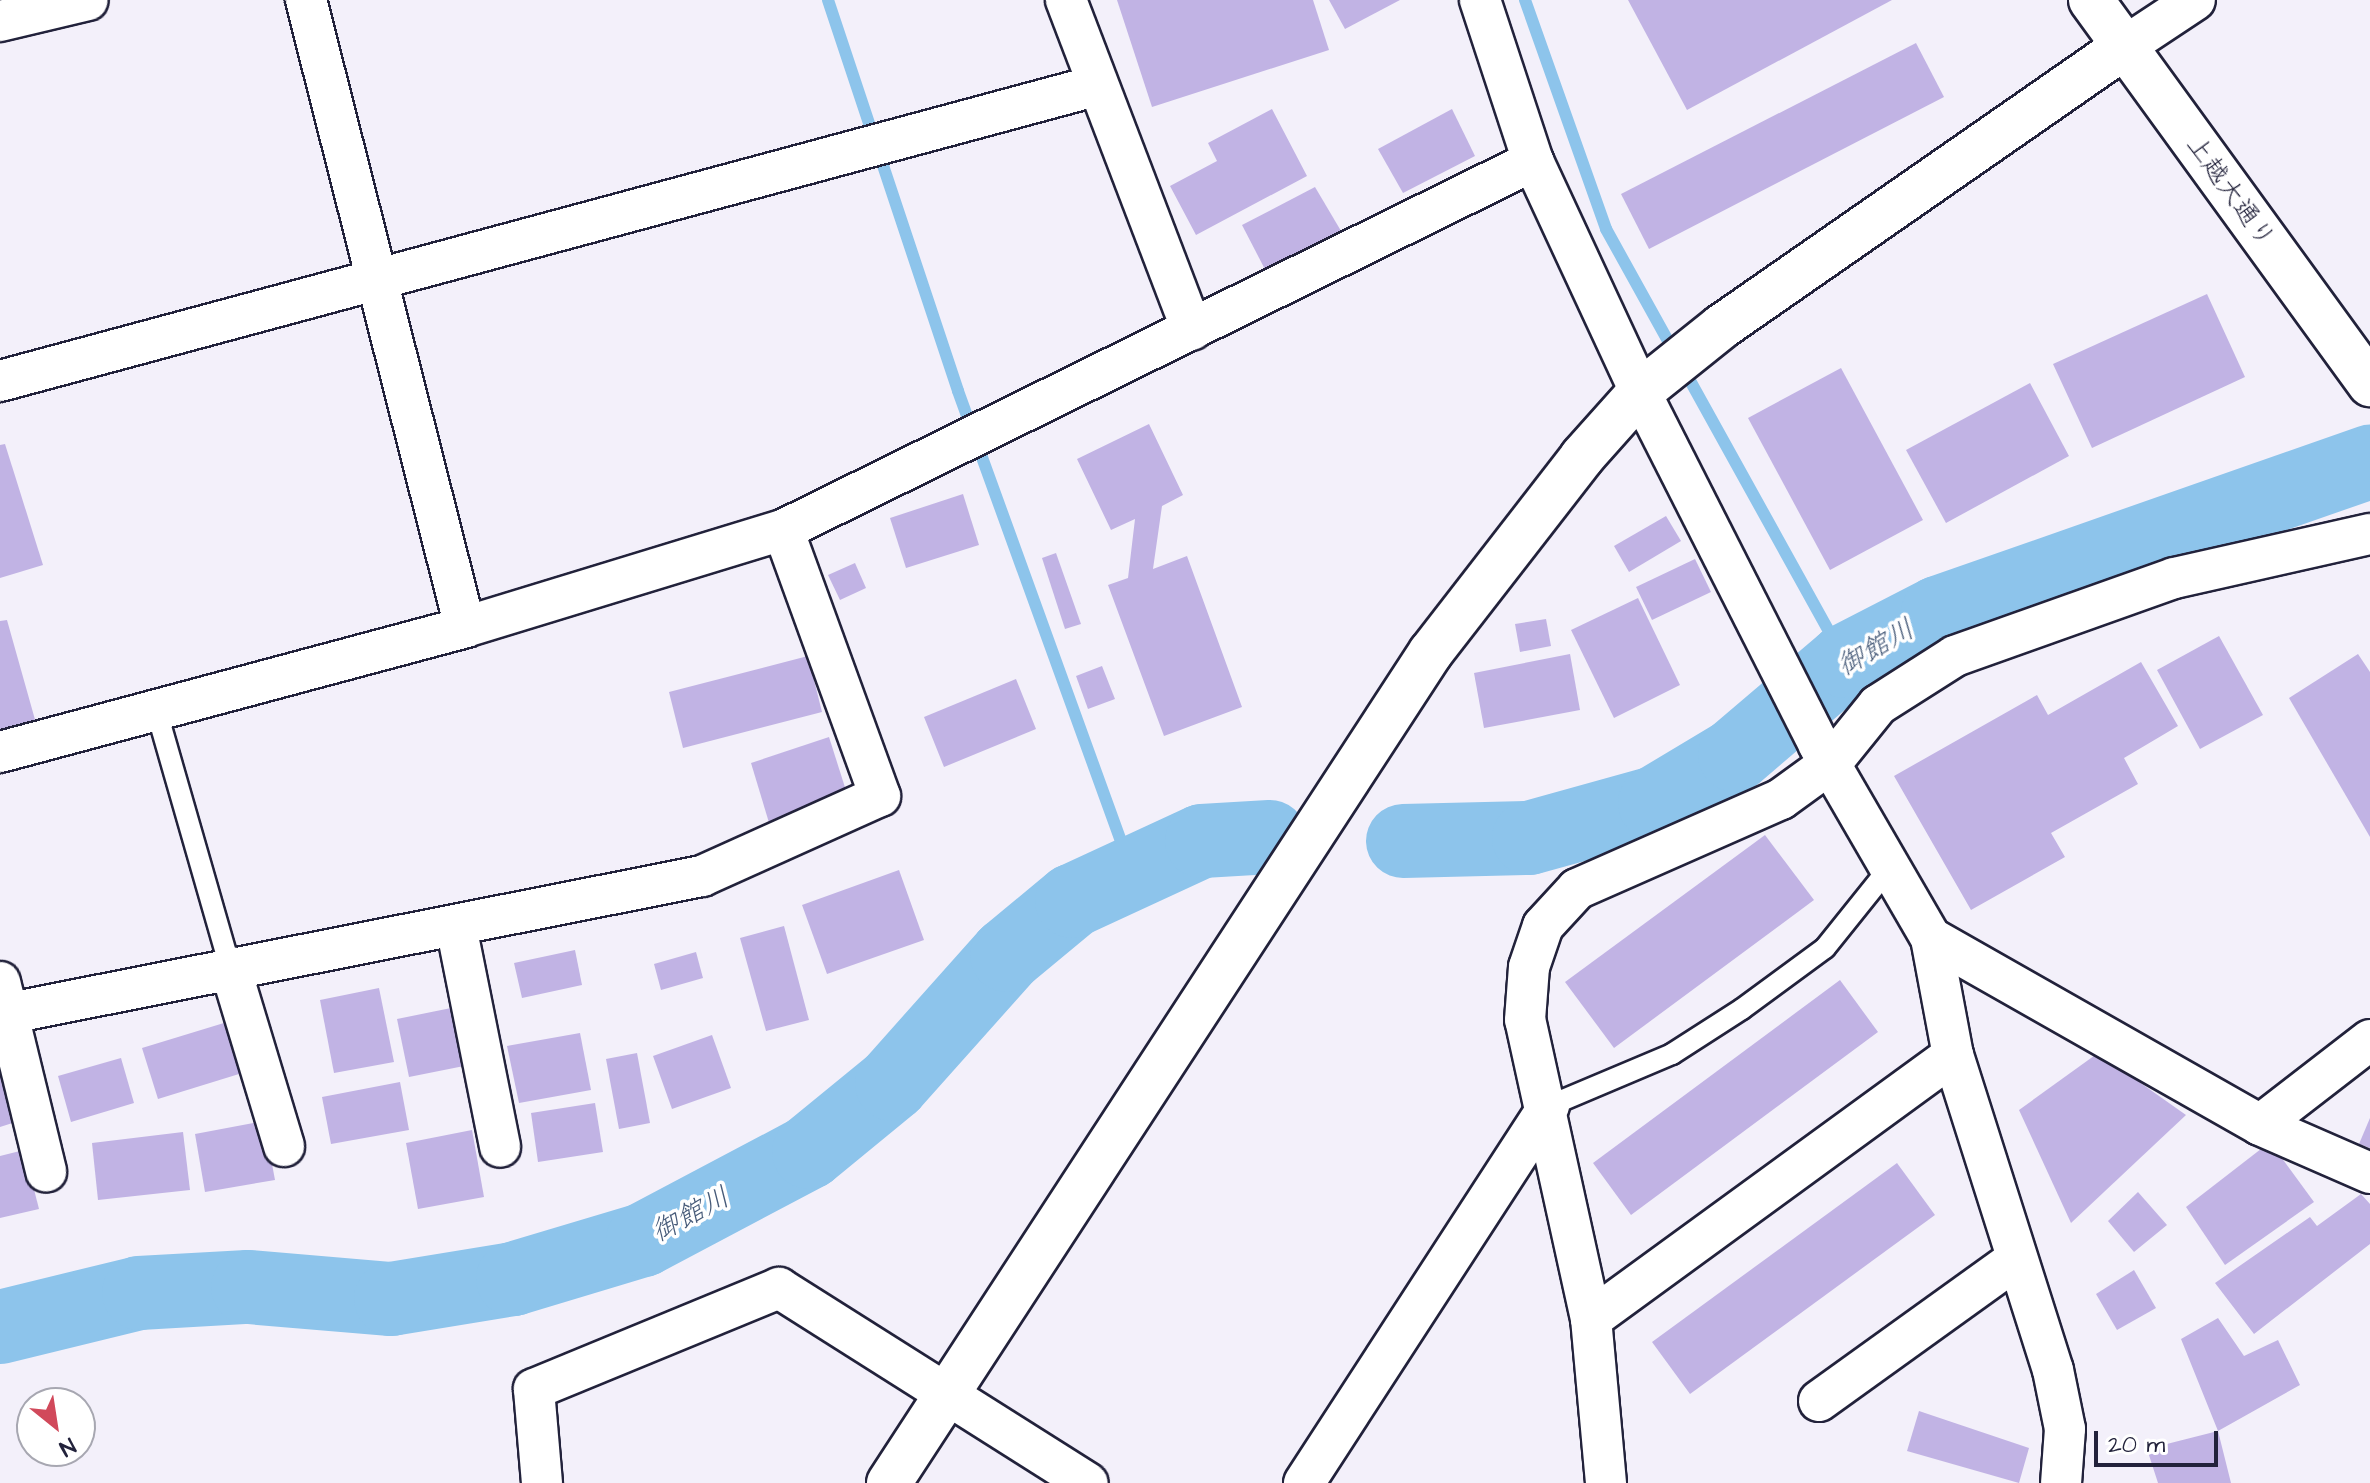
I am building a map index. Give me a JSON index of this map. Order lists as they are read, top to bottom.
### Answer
{
  "streets": {
    "street": ["上越大通り"]
  },
  "water": ["御館川"],
  "scale_bar": "20 m",
  "north": "bottom right"
}
